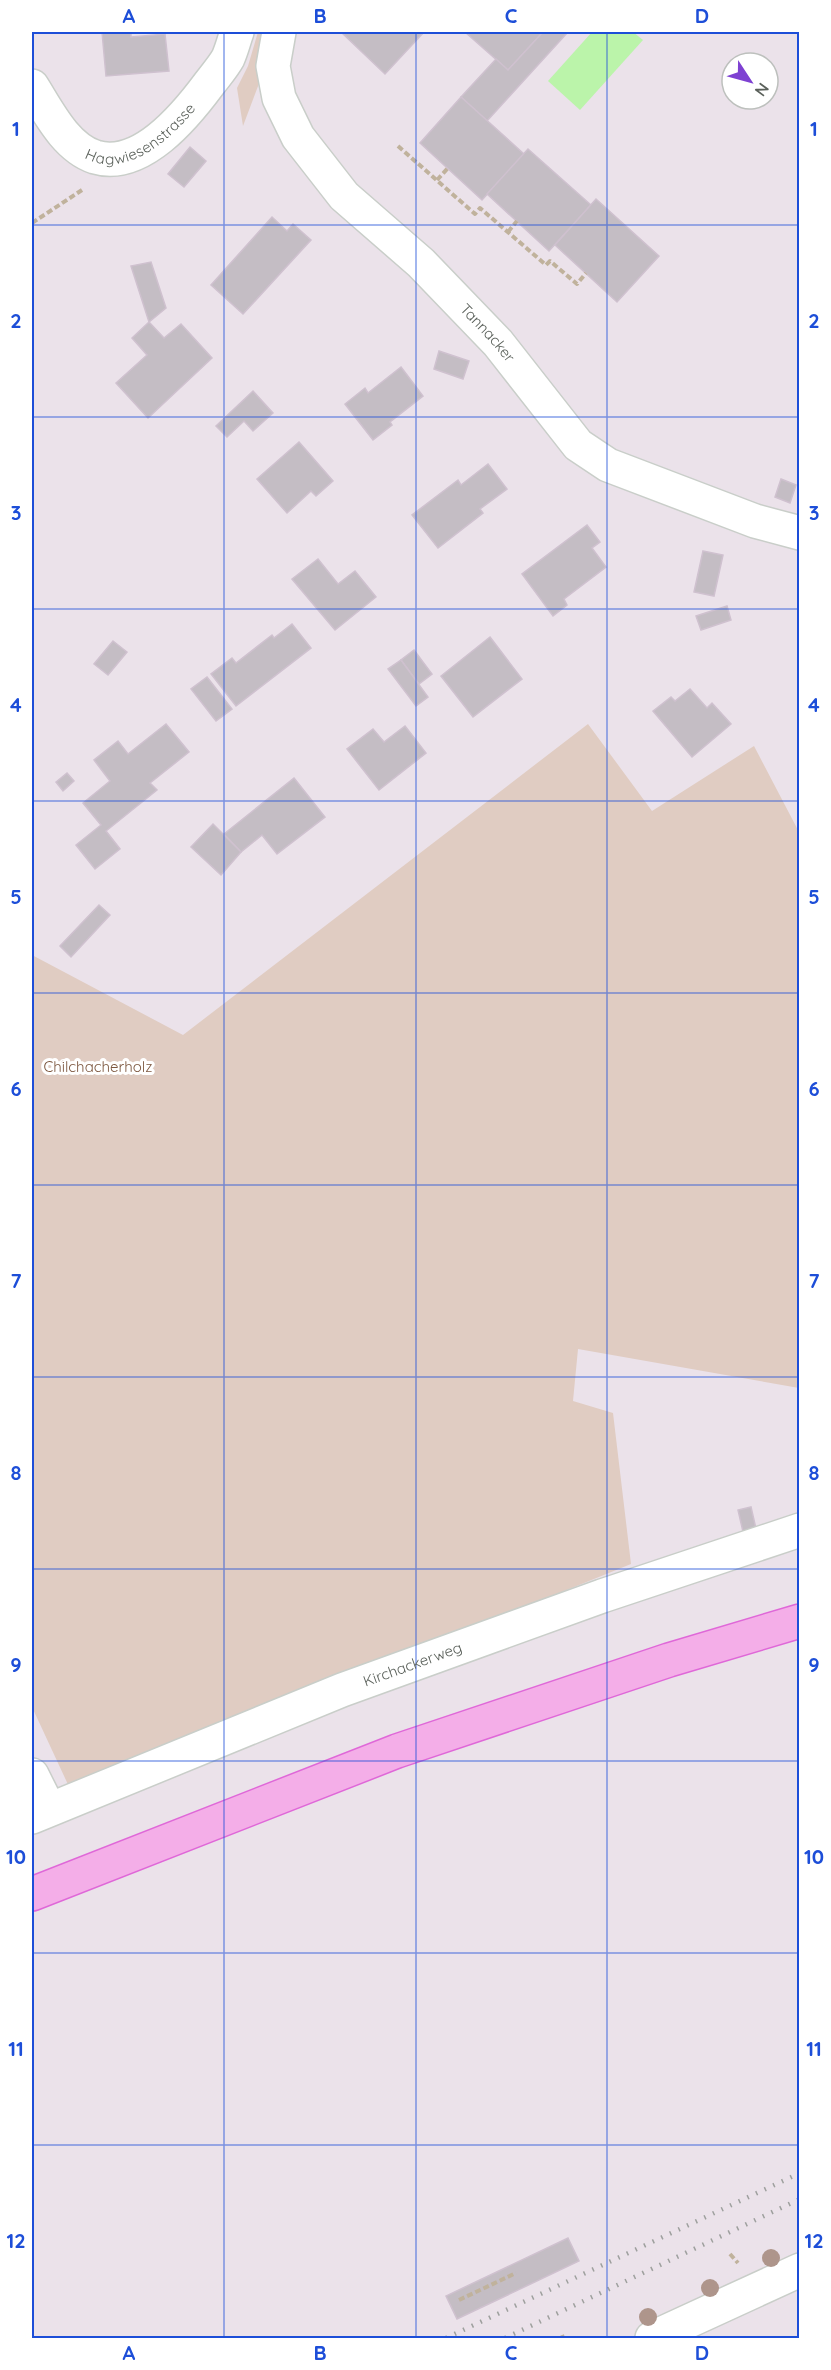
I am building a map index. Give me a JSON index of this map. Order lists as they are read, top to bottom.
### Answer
{
  "streets": {
    "street": ["Hagwiesenstrasse", "Tannacker", "Kirchackerweg"]
  },
  "parks": ["Chilchacherholz"],
  "north": "bottom right",
  "grid": {
    "columns": [
      "A",
      "B",
      "C",
      "D"
    ],
    "rows": [
      "1",
      "2",
      "3",
      "4",
      "5",
      "6",
      "7",
      "8",
      "9",
      "10",
      "11",
      "12"
    ]
  }
}
